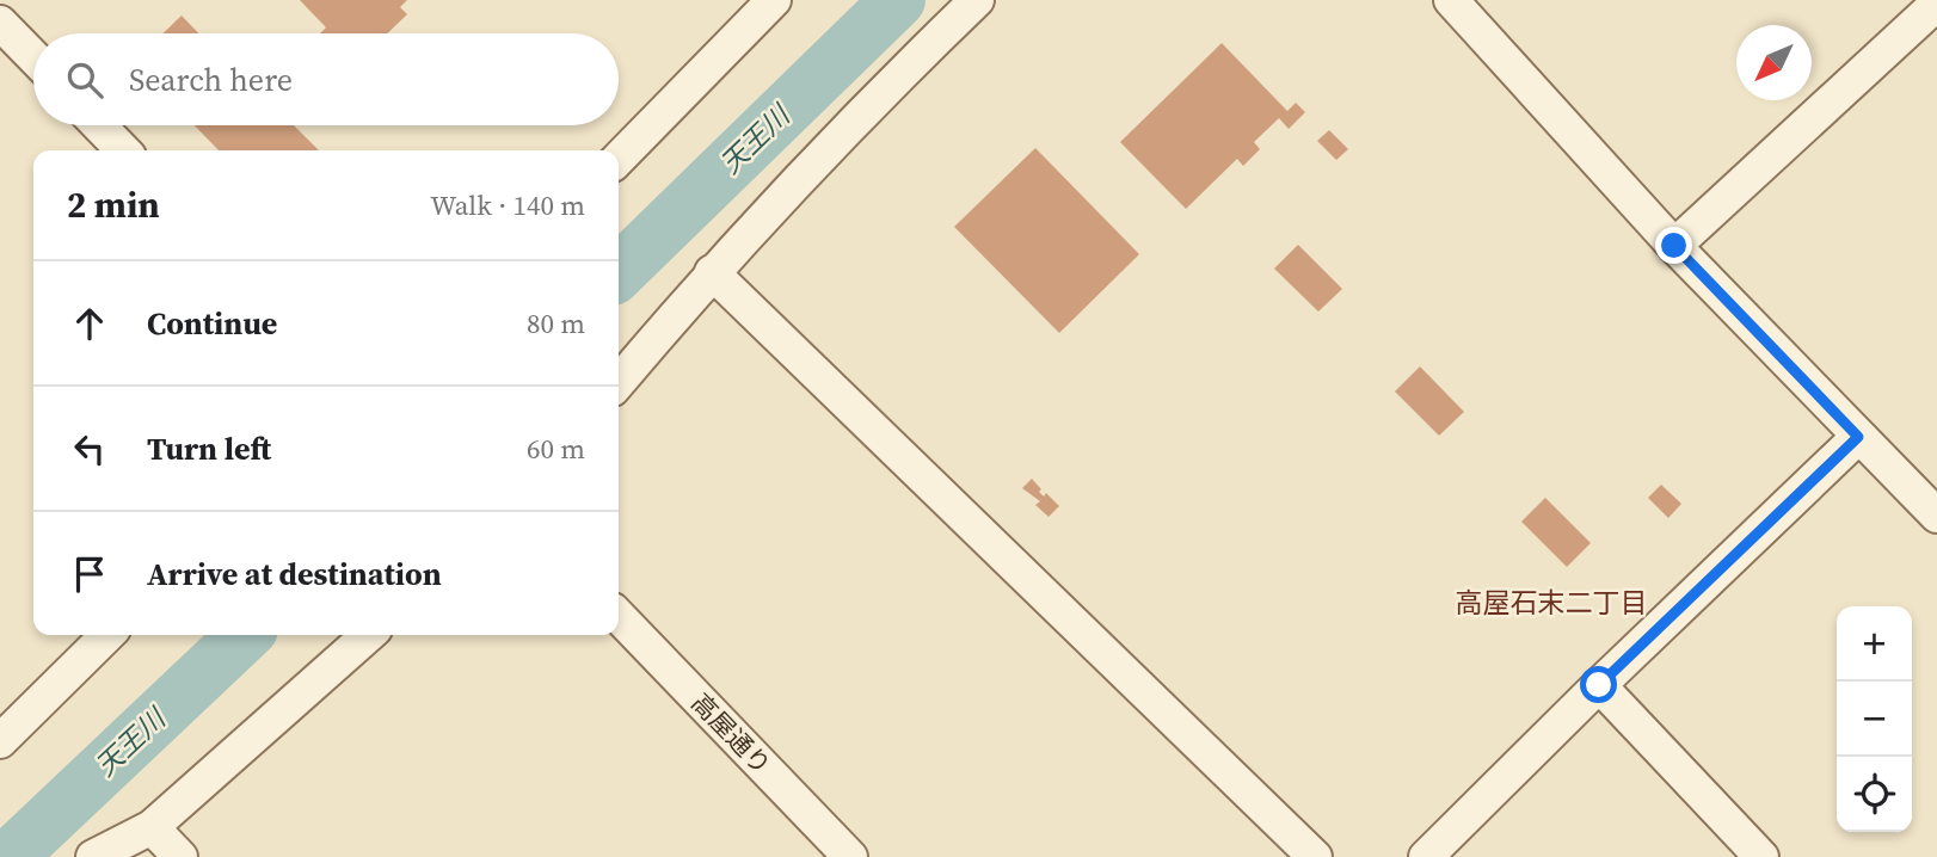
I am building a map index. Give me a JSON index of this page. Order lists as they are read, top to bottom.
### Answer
{
  "streets": {
    "street": ["高屋通り"]
  },
  "districts": ["高屋石末二丁目"],
  "water": ["天王川"],
  "north": "bottom left",
  "page": {
    "search": "Search here",
    "heading": ["2 min", "Walk · 140 m"],
    "list": [
      ["Continue", "80 m"],
      ["Turn left", "60 m"],
      "Arrive at destination"
    ],
    "map_buttons": ["+", "−"]
  }
}
